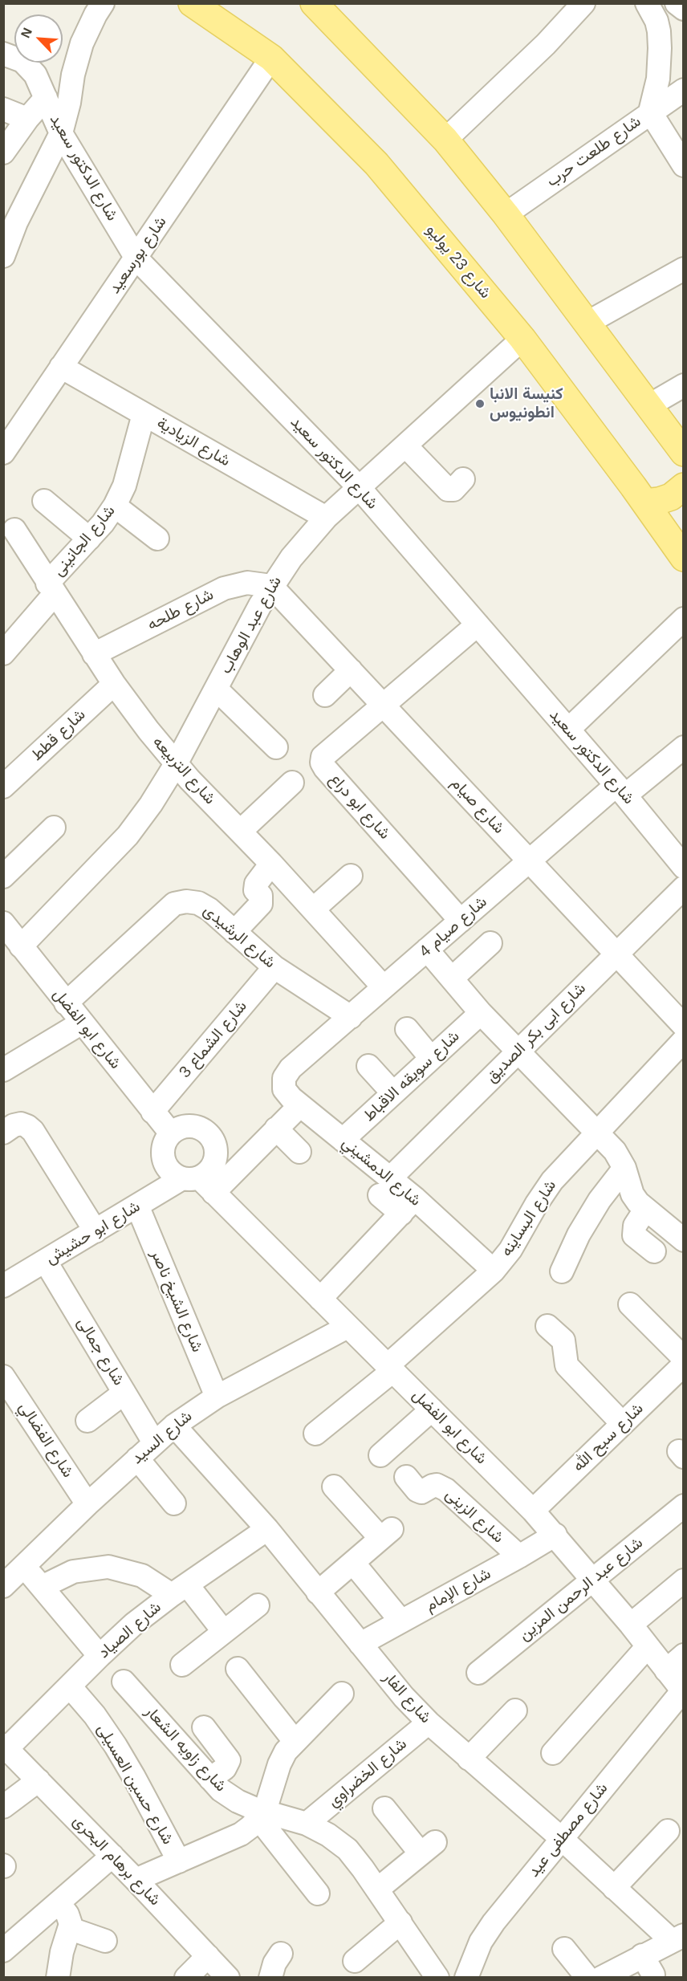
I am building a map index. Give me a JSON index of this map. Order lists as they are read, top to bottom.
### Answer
{
  "streets": {
    "main road": ["شارع 23 يوليو"],
    "street": [
      "شارع طلعت حرب",
      "شارع الدكتور سعيد",
      "شارع بورسعيد",
      "شارع الزيادية",
      "شارع الجانينى",
      "شارع طلحه",
      "شارع عبد الوهاب",
      "شارع قطط",
      "شارع التربيعه",
      "شارع صيام",
      "شارع ابو دراع",
      "شارع صيام 4",
      "شارع الرشيدى",
      "شارع ابو الفضل",
      "شارع ابى بكر الصديق",
      "شارع الشماع 3",
      "شارع سويقه الاقباط",
      "شارع الدمشيني",
      "شارع البساينه",
      "شارع ابو حشيش",
      "شارع الشيخ ناصر",
      "شارع جمالى",
      "شارع السيد",
      "شارع سبح الله",
      "شارع الفضالي",
      "شارع الزينى",
      "شارع عبد الرحمن المزين",
      "شارع الإمام",
      "شارع الصياد",
      "شارع الفار",
      "شارع زاويه الشعار",
      "شارع الخضراوي",
      "شارع حسين العسيلى",
      "شارع مصطفى عيد",
      "شارع برهام البحرى"
    ]
  },
  "crossings": [
    ["شارع الدكتور سعيد", "شارع بورسعيد"],
    ["شارع الدكتور سعيد", "شارع عبد الوهاب"],
    ["شارع الدكتور سعيد", "شارع ابو دراع"],
    ["شارع الدكتور سعيد", "شارع صيام 4"],
    ["شارع بورسعيد", "شارع 23 يوليو"],
    ["شارع بورسعيد", "شارع الزيادية"],
    ["شارع 23 يوليو", "شارع عبد الوهاب"],
    ["شارع الزيادية", "شارع الجانينى"],
    ["شارع الزيادية", "شارع عبد الوهاب"],
    ["شارع الجانينى", "شارع التربيعه"],
    ["شارع طلحه", "شارع عبد الوهاب"],
    ["شارع طلحه", "شارع التربيعه"],
    ["شارع طلحه", "شارع صيام"],
    ["شارع عبد الوهاب", "شارع التربيعه"],
    ["شارع عبد الوهاب", "شارع صيام"],
    ["شارع عبد الوهاب", "شارع ابو الفضل"],
    ["شارع قطط", "شارع التربيعه"],
    ["شارع التربيعه", "شارع صيام 4"],
    ["شارع صيام", "شارع ابو دراع"],
    ["شارع صيام", "شارع صيام 4"],
    ["شارع صيام", "شارع ابى بكر الصديق"],
    ["شارع ابو دراع", "شارع صيام 4"],
    ["شارع صيام 4", "شارع الرشيدى"],
    ["شارع صيام 4", "شارع الدمشيني"],
    ["شارع الرشيدى", "شارع ابو الفضل"],
    ["شارع الرشيدى", "شارع الشماع 3"],
    ["شارع ابو الفضل", "شارع الشماع 3"],
    ["شارع ابو الفضل", "شارع البساينه"],
    ["شارع ابو الفضل", "شارع ابو حشيش"],
    ["شارع ابو الفضل", "شارع السيد"],
    ["شارع ابو الفضل", "شارع سبح الله"],
    ["شارع ابو الفضل", "شارع عبد الرحمن المزين"],
    ["شارع ابو الفضل", "شارع الإمام"],
    ["شارع ابو الفضل", "شارع مصطفى عيد"],
    ["شارع ابى بكر الصديق", "شارع الدمشيني"],
    ["شارع سويقه الاقباط", "شارع الدمشيني"],
    ["شارع الدمشيني", "شارع البساينه"],
    ["شارع ابو حشيش", "شارع الشيخ ناصر"],
    ["شارع ابو حشيش", "شارع جمالى"],
    ["شارع الشيخ ناصر", "شارع السيد"],
    ["شارع جمالى", "شارع السيد"],
    ["شارع السيد", "شارع الفضالي"],
    ["شارع السيد", "شارع الفار"],
    ["شارع الزينى", "شارع الإمام"],
    ["شارع الإمام", "شارع الفار"],
    ["شارع الصياد", "شارع الفار"],
    ["شارع الصياد", "شارع حسين العسيلى"],
    ["شارع الصياد", "شارع برهام البحرى"],
    ["شارع الفار", "شارع الخضراوي"],
    ["شارع الفار", "شارع مصطفى عيد"],
    ["شارع زاويه الشعار", "شارع الخضراوي"]
  ],
  "places": ["كنيسة الانبا انطونيوس"],
  "north": "top left"
}
